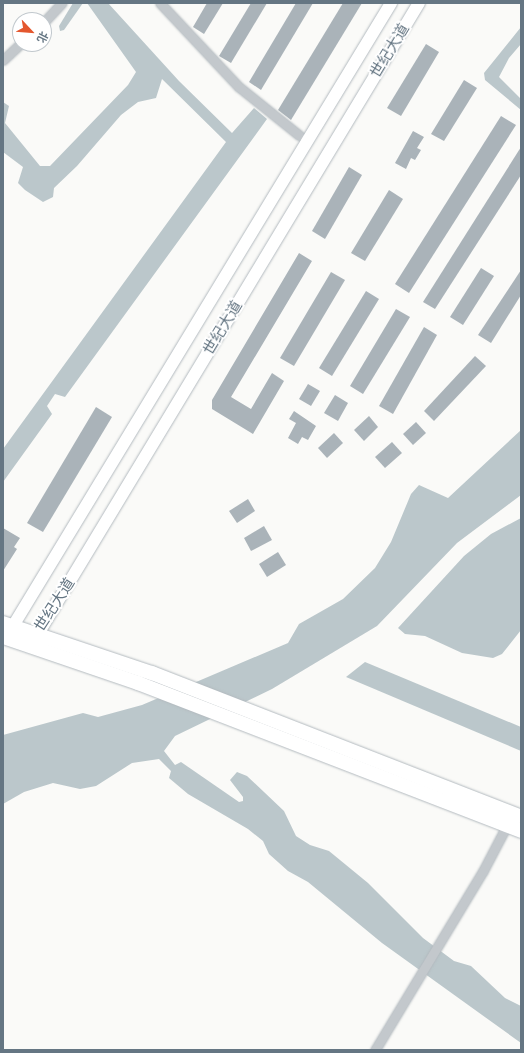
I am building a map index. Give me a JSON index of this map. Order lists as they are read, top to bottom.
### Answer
{
  "streets": {
    "main road": ["世纪大道"]
  },
  "north": "bottom right"
}
